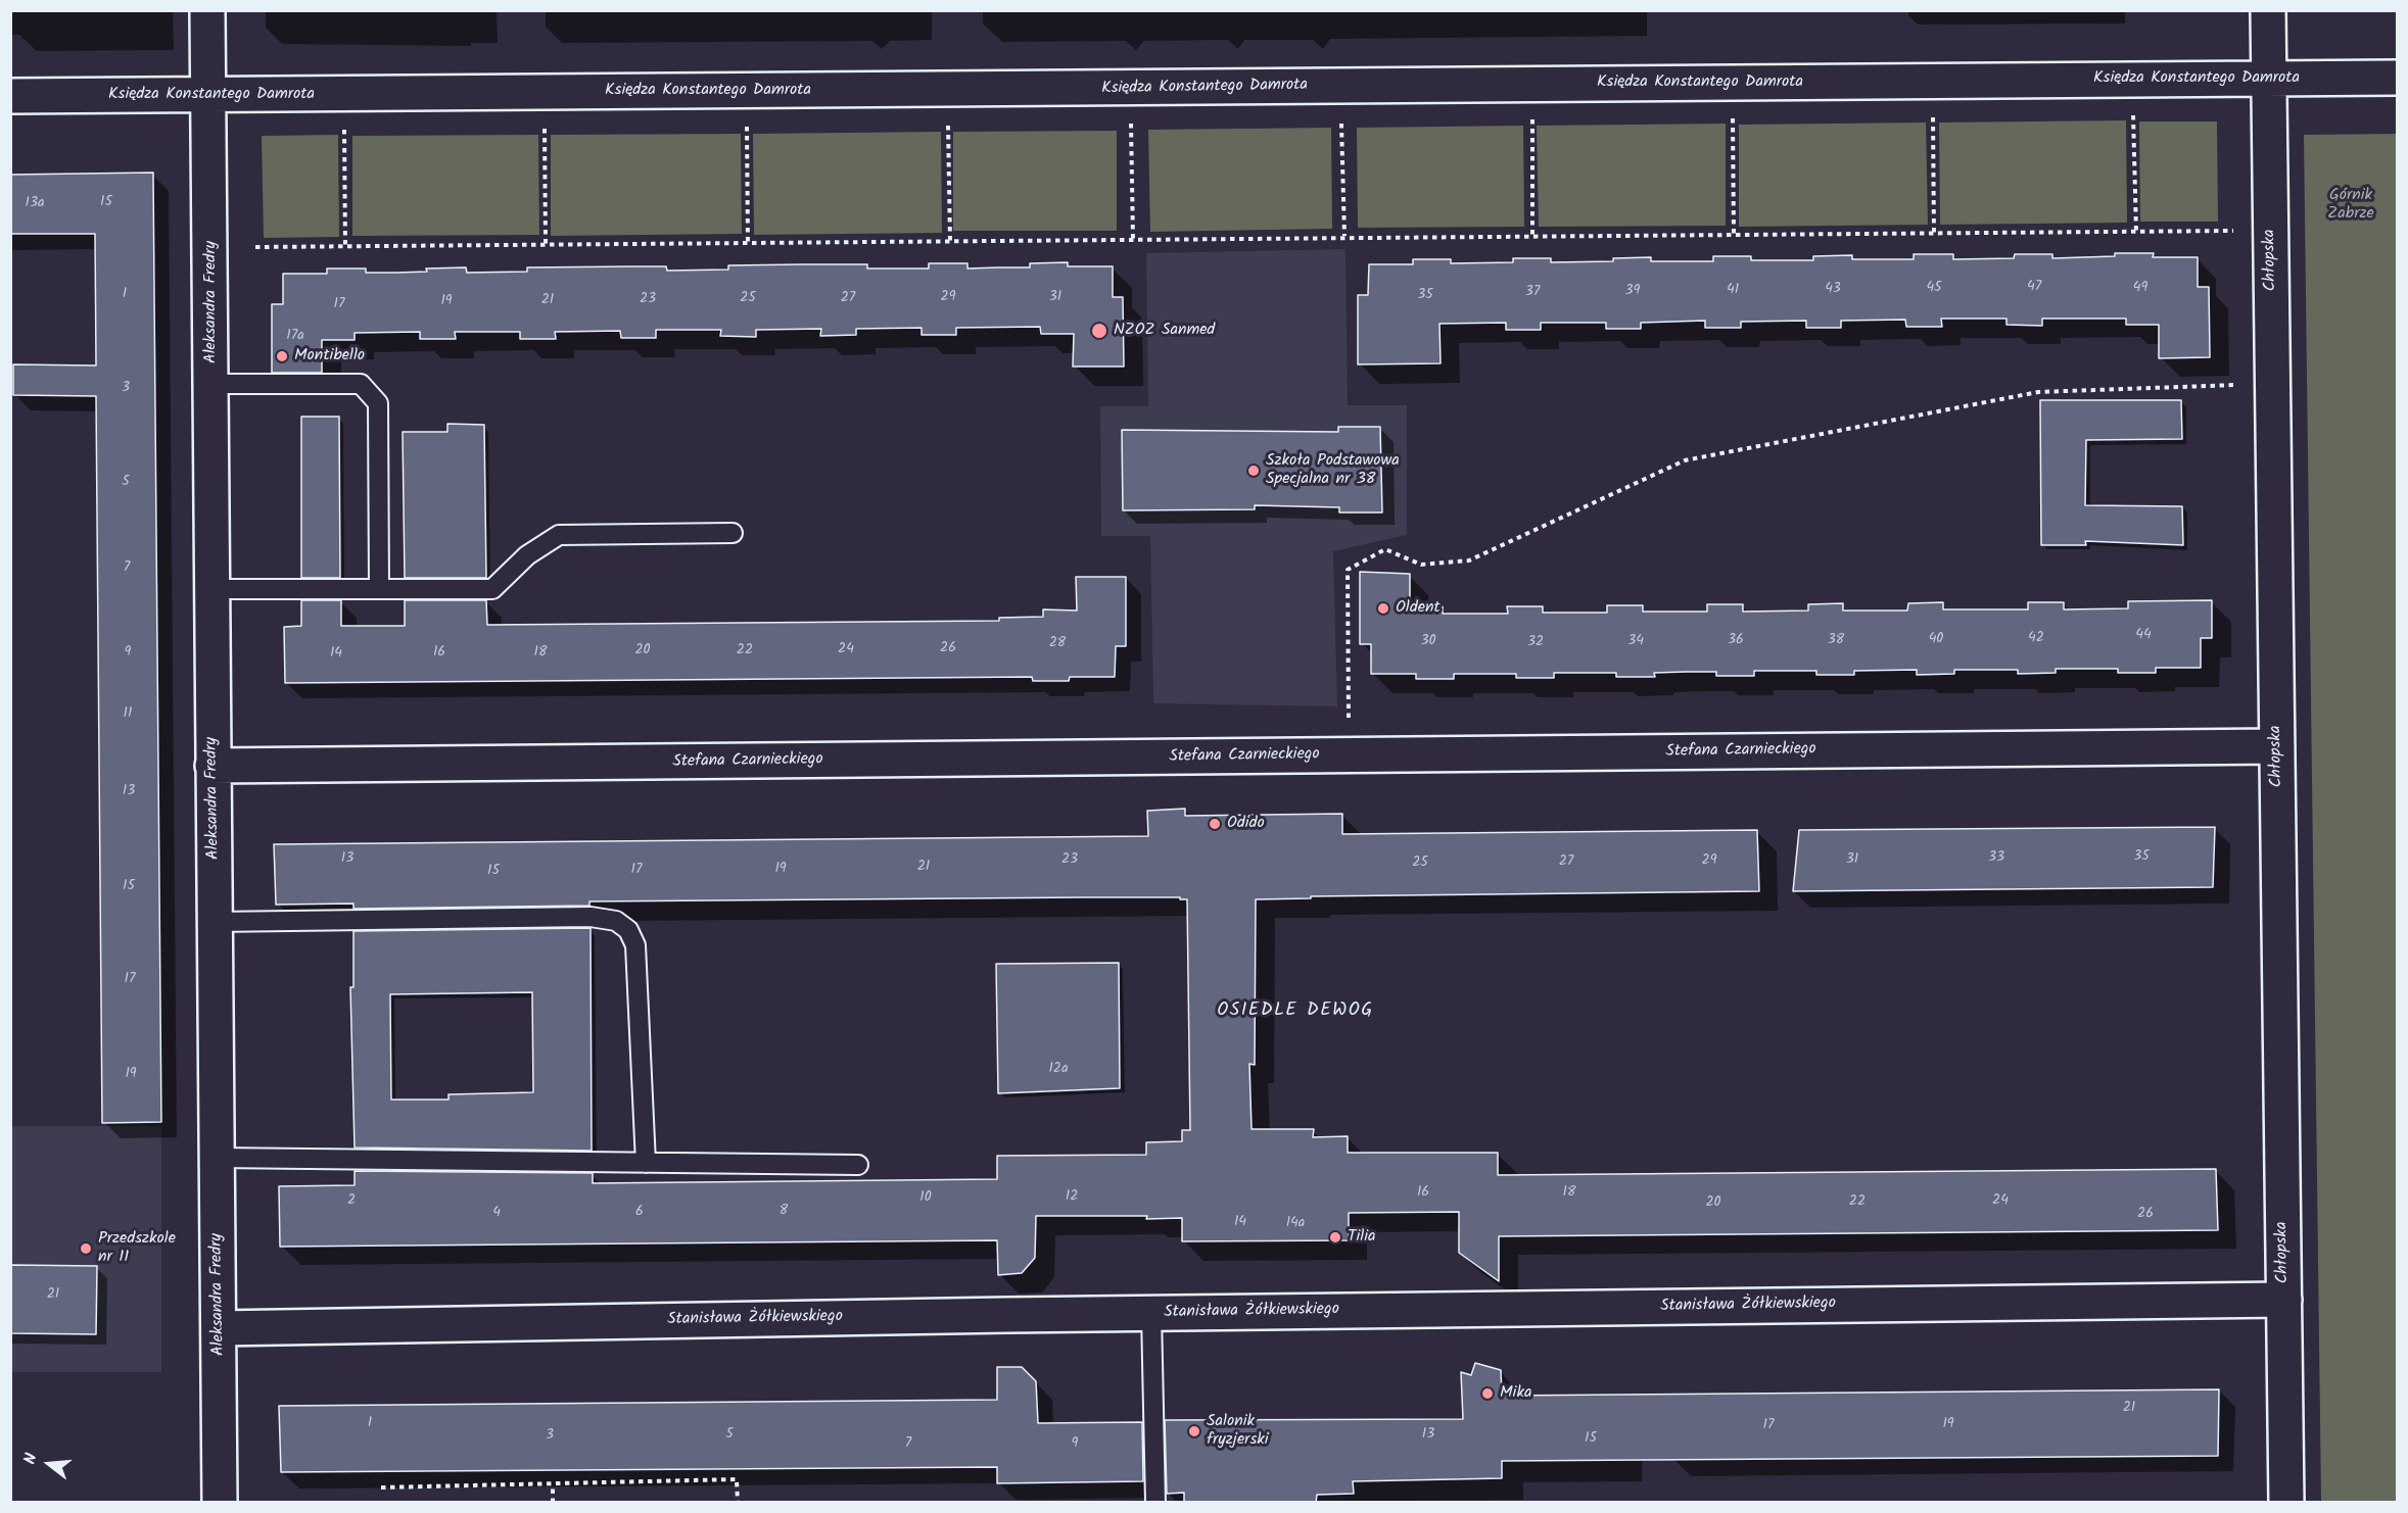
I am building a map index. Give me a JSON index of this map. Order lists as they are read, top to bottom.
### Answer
{
  "streets": {
    "street": [
      "Księdza Konstantego Damrota",
      "Chłopska",
      "Aleksandra Fredry",
      "Stefana Czarnieckiego",
      "Stanisława Żółkiewskiego"
    ]
  },
  "crossings": [
    ["Księdza Konstantego Damrota", "Chłopska"],
    ["Księdza Konstantego Damrota", "Aleksandra Fredry"],
    ["Chłopska", "Stefana Czarnieckiego"],
    ["Chłopska", "Stanisława Żółkiewskiego"],
    ["Aleksandra Fredry", "Stefana Czarnieckiego"],
    ["Aleksandra Fredry", "Stanisława Żółkiewskiego"]
  ],
  "districts": ["OSIEDLE DEWOG"],
  "parks": ["Górnik Zabrze"],
  "places": [
    "NZOZ Sanmed",
    "Montibello",
    "Szkoła Podstawowa Specjalna nr 38",
    "Oldent",
    "Odido",
    "Tilia",
    "Przedszkole nr 11",
    "Mika",
    "Salonik fryzjerski"
  ],
  "house_numbers": [
    "15",
    "13a",
    "47",
    "45",
    "49",
    "43",
    "41",
    "39",
    "37",
    "1",
    "35",
    "29",
    "31",
    "25",
    "27",
    "23",
    "21",
    "19",
    "17",
    "17a",
    "3",
    "5",
    "7",
    "44",
    "42",
    "40",
    "36",
    "38",
    "30",
    "34",
    "32",
    "28",
    "26",
    "24",
    "20",
    "22",
    "9",
    "16",
    "18",
    "14",
    "11",
    "13",
    "35",
    "33",
    "13",
    "23",
    "31",
    "29",
    "27",
    "25",
    "21",
    "19",
    "17",
    "15",
    "15",
    "17",
    "12a",
    "19",
    "16",
    "18",
    "12",
    "10",
    "2",
    "24",
    "22",
    "20",
    "8",
    "6",
    "4",
    "26",
    "14",
    "14a",
    "21",
    "21",
    "1",
    "19",
    "17",
    "5",
    "13",
    "3",
    "15",
    "7",
    "9"
  ],
  "north": "left"
}
